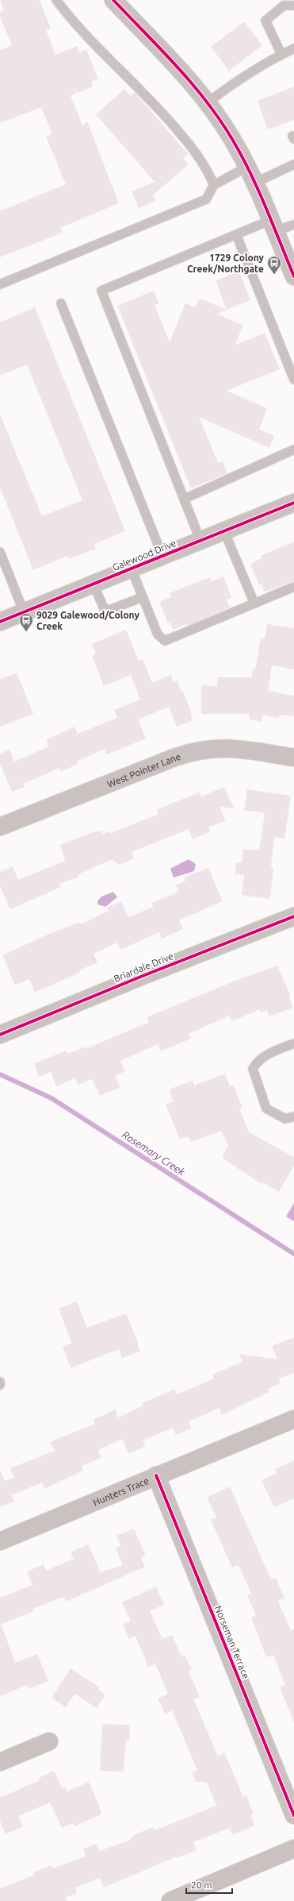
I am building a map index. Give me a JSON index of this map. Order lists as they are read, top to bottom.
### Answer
{
  "streets": {
    "street": [
      "Galewood Drive",
      "West Pointer Lane",
      "Briardale Drive",
      "Hunters Trace",
      "Norseman Terrace"
    ]
  },
  "crossings": [
    ["Hunters Trace", "Norseman Terrace"]
  ],
  "water": ["Rosemary Creek"],
  "places": {
    "bus stop": ["1729 Colony Creek/Northgate", "9029 Galewood/Colony Creek"]
  },
  "scale_bar": "20 m"
}
